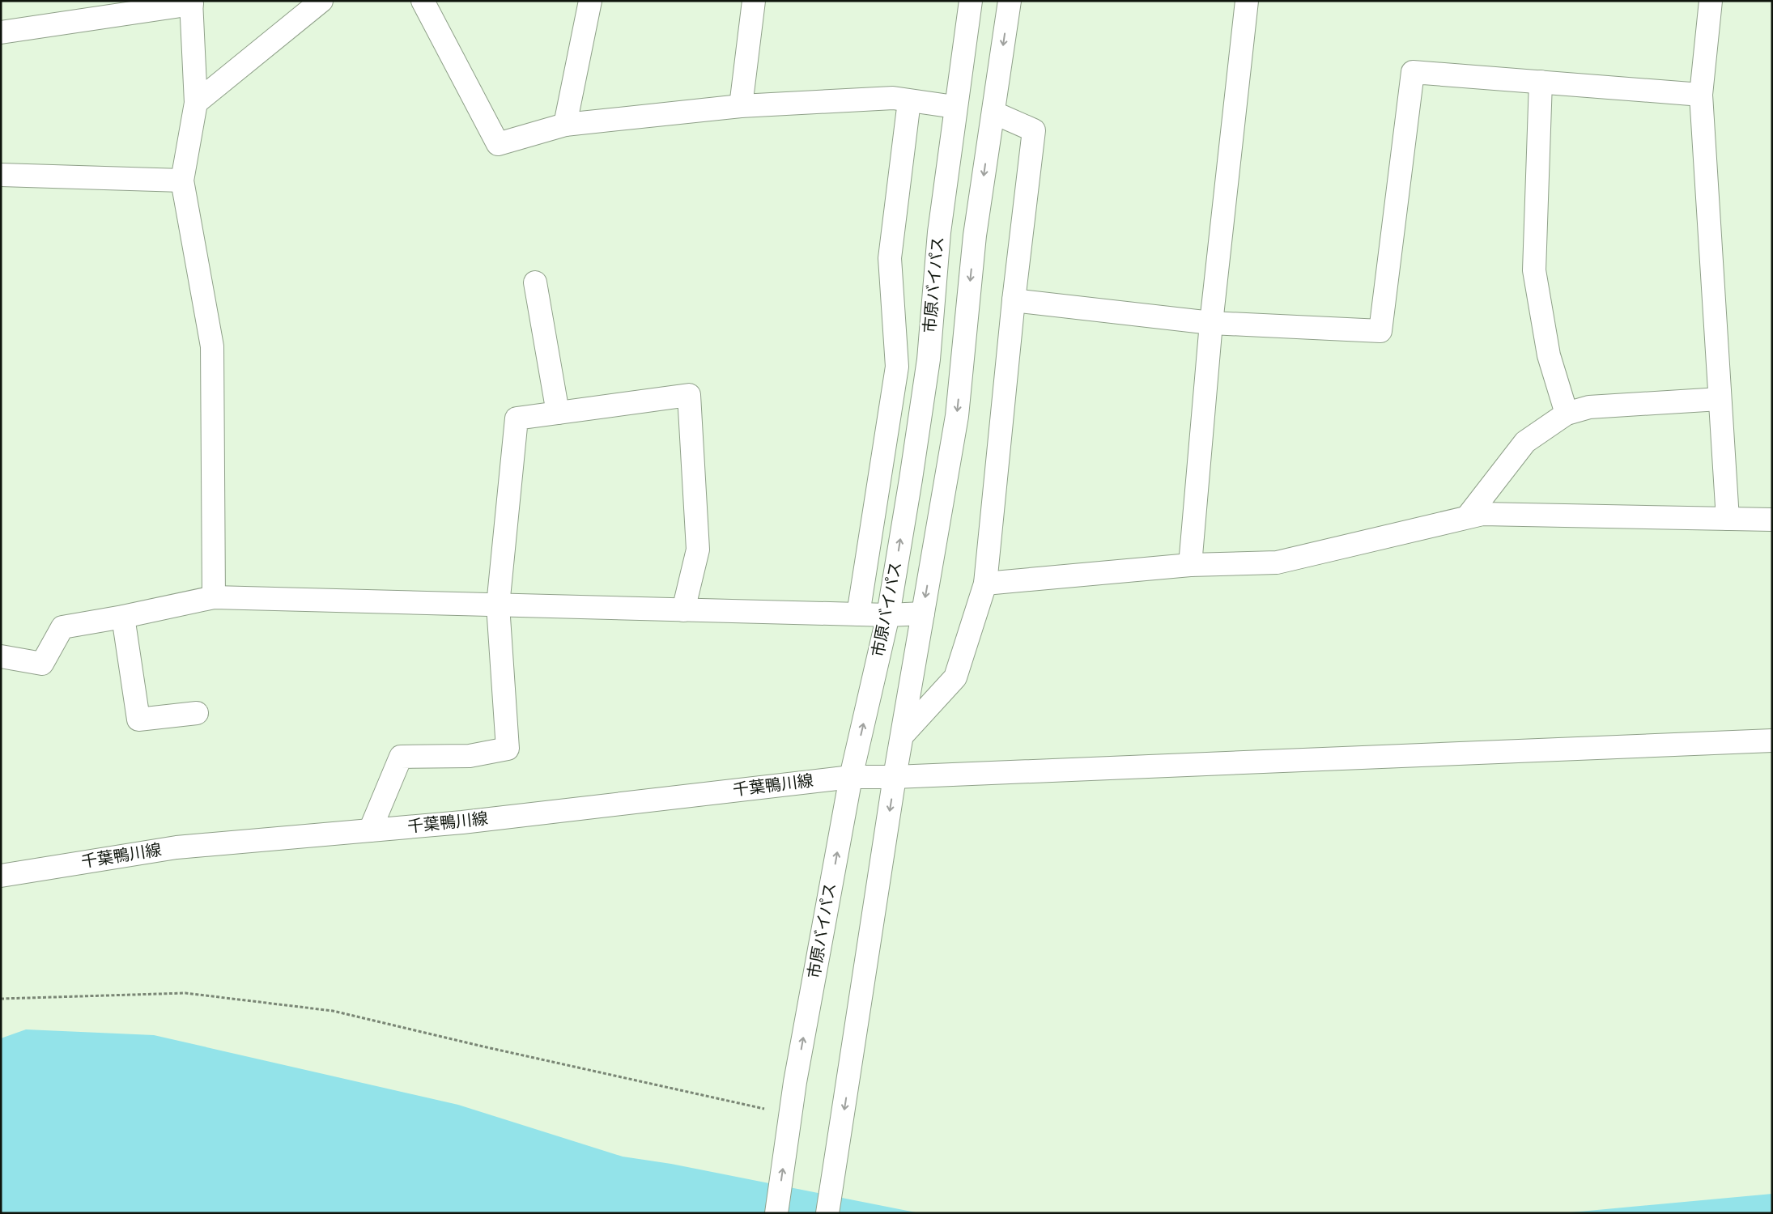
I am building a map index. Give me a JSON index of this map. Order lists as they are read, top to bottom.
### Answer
{
  "streets": {
    "main road": ["市原バイパス", "千葉鴨川線"]
  },
  "crossings": [
    ["市原バイパス", "千葉鴨川線"]
  ]
}
